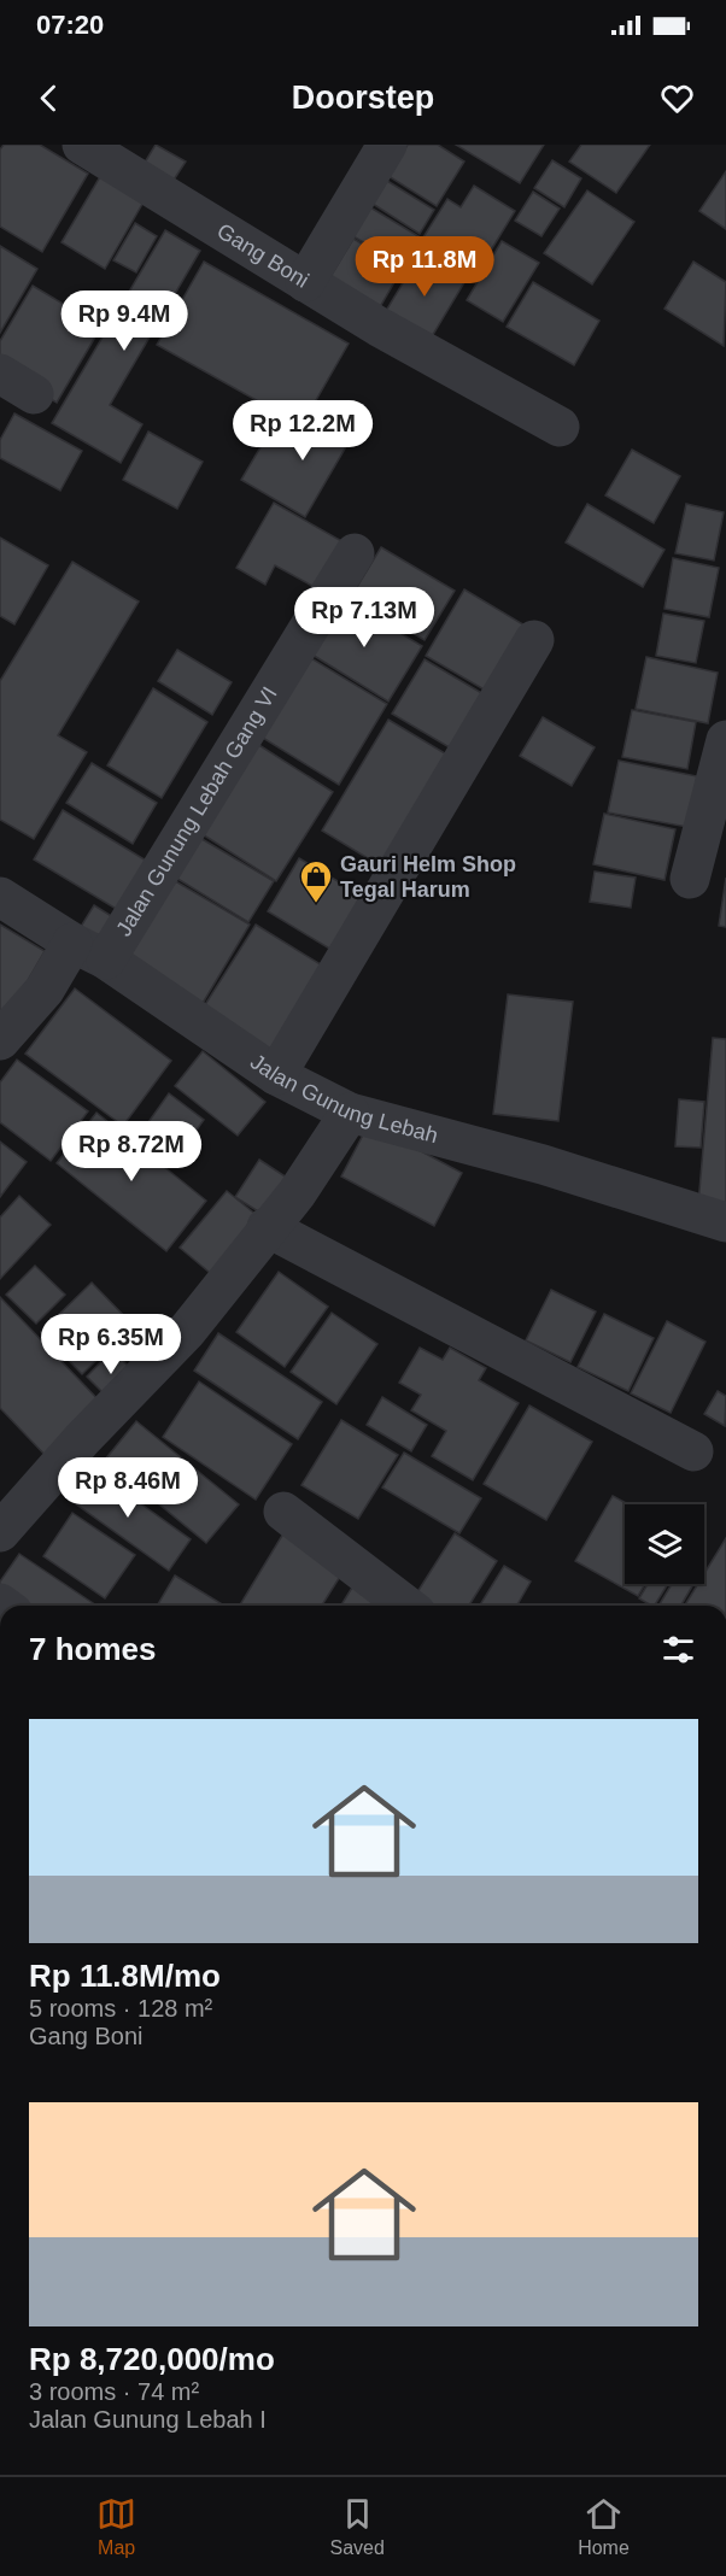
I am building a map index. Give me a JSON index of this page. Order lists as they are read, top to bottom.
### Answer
{
  "streets": {
    "street": ["Gang Boni", "Jalan Gunung Lebah Gang VI", "Jalan Gunung Lebah"]
  },
  "crossings": [
    ["Jalan Gunung Lebah Gang VI", "Jalan Gunung Lebah"]
  ],
  "places": {
    "shop": ["Gauri Helm Shop Tegal Harum"]
  },
  "page": {
    "status": "07:20",
    "header": "Doorstep",
    "price": [
      "Rp 11.8M",
      "Rp 9.4M",
      "Rp 12.2M",
      "Rp 7.13M",
      "Rp 8.72M",
      "Rp 6.35M",
      "Rp 8.46M"
    ],
    "heading": "7 homes",
    "list": [
      {
        "name": "Rp 11.8M/mo",
        "note": "5 rooms · 128 m² · Gang Boni"
      },
      {
        "name": "Rp 8,720,000/mo",
        "note": "3 rooms · 74 m² · Jalan Gunung Lebah I"
      }
    ],
    "tabs": ["Map", "Saved", "Home"]
  }
}
